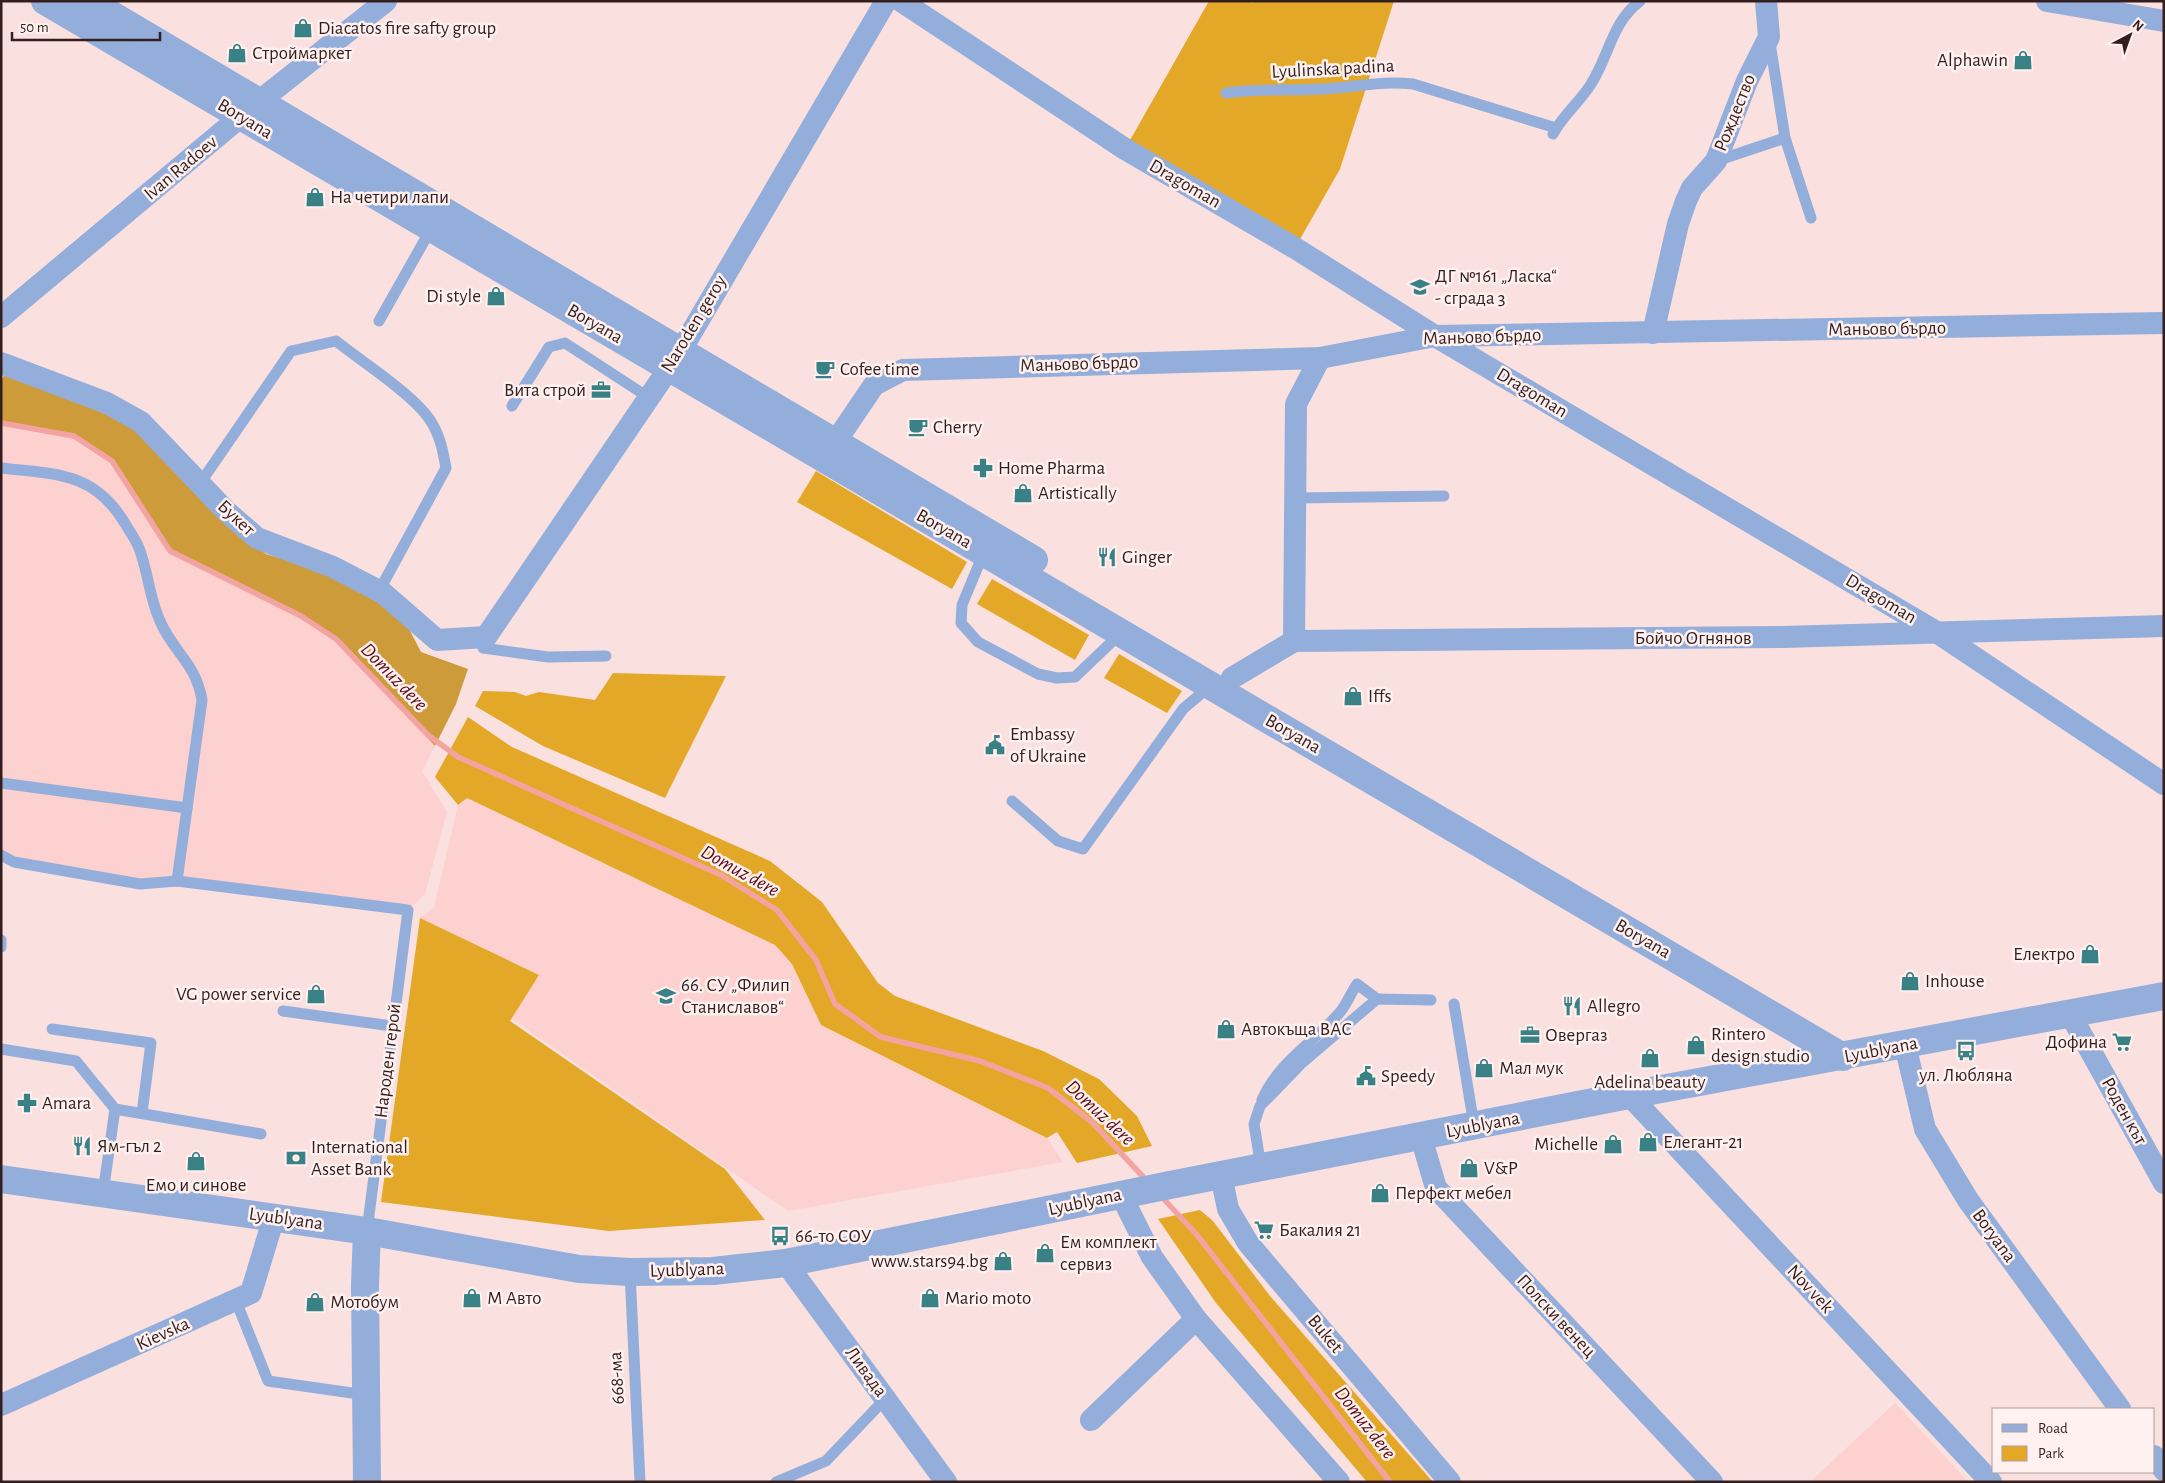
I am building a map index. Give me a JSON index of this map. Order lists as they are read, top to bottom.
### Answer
{
  "streets": {
    "street": [
      "Рождество",
      "Boryana",
      "Ivan Radoev",
      "Dragoman",
      "Naroden geroy",
      "Маньово бърдо",
      "Букет",
      "Бойчо Огнянов",
      "Lyublyana",
      "Народен герой",
      "Роден кът",
      "Nov vek",
      "Полски венец",
      "Kievska",
      "Buket",
      "Ливада"
    ],
    "lane": ["Lyulinska padina", "668-ма"]
  },
  "crossings": [
    ["Рождество", "Маньово бърдо"],
    ["Boryana", "Ivan Radoev"],
    ["Boryana", "Naroden geroy"],
    ["Boryana", "Маньово бърдо"],
    ["Boryana", "Lyublyana"],
    ["Dragoman", "Маньово бърдо"],
    ["Dragoman", "Бойчо Огнянов"],
    ["Naroden geroy", "Букет"],
    ["Lyublyana", "Народен герой"],
    ["Lyublyana", "Роден кът"],
    ["Lyublyana", "Nov vek"],
    ["Lyublyana", "Полски венец"],
    ["Lyublyana", "Kievska"],
    ["Lyublyana", "Buket"],
    ["Lyublyana", "Ливада"],
    ["Lyublyana", "668-ма"]
  ],
  "water": ["Domuz dere"],
  "places": {
    "shop": [
      "Diacatos fire safty group",
      "Строймаркет",
      "Alphawin",
      "На четири лапи",
      "Di style",
      "Artistically",
      "Iffs",
      "Електро",
      "Inhouse",
      "VG power service",
      "Автокъща ВАС",
      "Rintero design studio",
      "Adelina beauty",
      "Мал мук",
      "Елегант-21",
      "Michelle",
      "Емо и синове",
      "V&P",
      "Перфект мебел",
      "Ем комплект сервиз",
      "www.stars94.bg",
      "М Авто",
      "Mario moto",
      "Мотобум"
    ],
    "school or university": ["ДГ №161 „Ласка“ - сграда 3", "66. СУ „Филип Станиславов“"],
    "cafe": ["Cofee time", "Cherry"],
    "office": ["Вита строй", "Овергаз"],
    "pharmacy": ["Home Pharma", "Amara"],
    "restaurant": ["Ginger", "Allegro", "Ям-гъл 2"],
    "public building": ["Embassy of Ukraine", "Speedy"],
    "supermarket": ["Дофина", "Бакалия 21"],
    "bus stop": ["ул. Любляна", "66-то СОУ"],
    "bank": ["International Asset Bank"]
  },
  "legend": ["Road", "Park"],
  "scale_bar": "50 m",
  "north": "top right"
}
